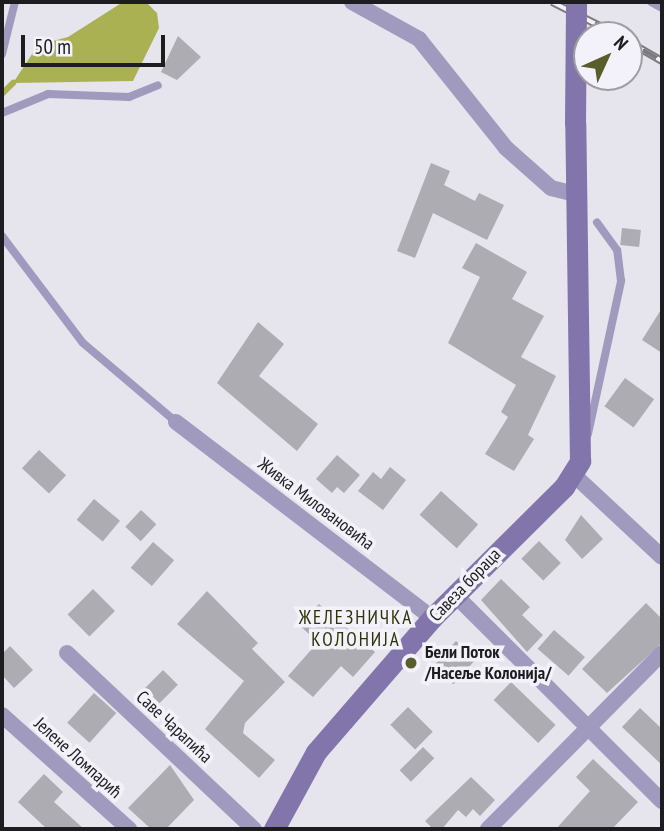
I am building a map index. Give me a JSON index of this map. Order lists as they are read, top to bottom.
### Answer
{
  "streets": {
    "street": [
      "Живка Миловановића",
      "Савеза бораца",
      "Саве Чарапића",
      "Јелене Ломпарић"
    ]
  },
  "crossings": [
    ["Живка Миловановића", "Савеза бораца"]
  ],
  "districts": ["ЖЕЛЕЗНИЧКА КОЛОНИЈА"],
  "places": ["Бели Поток /Насеље Колонија/"],
  "scale_bar": "50 m",
  "north": "top right"
}
